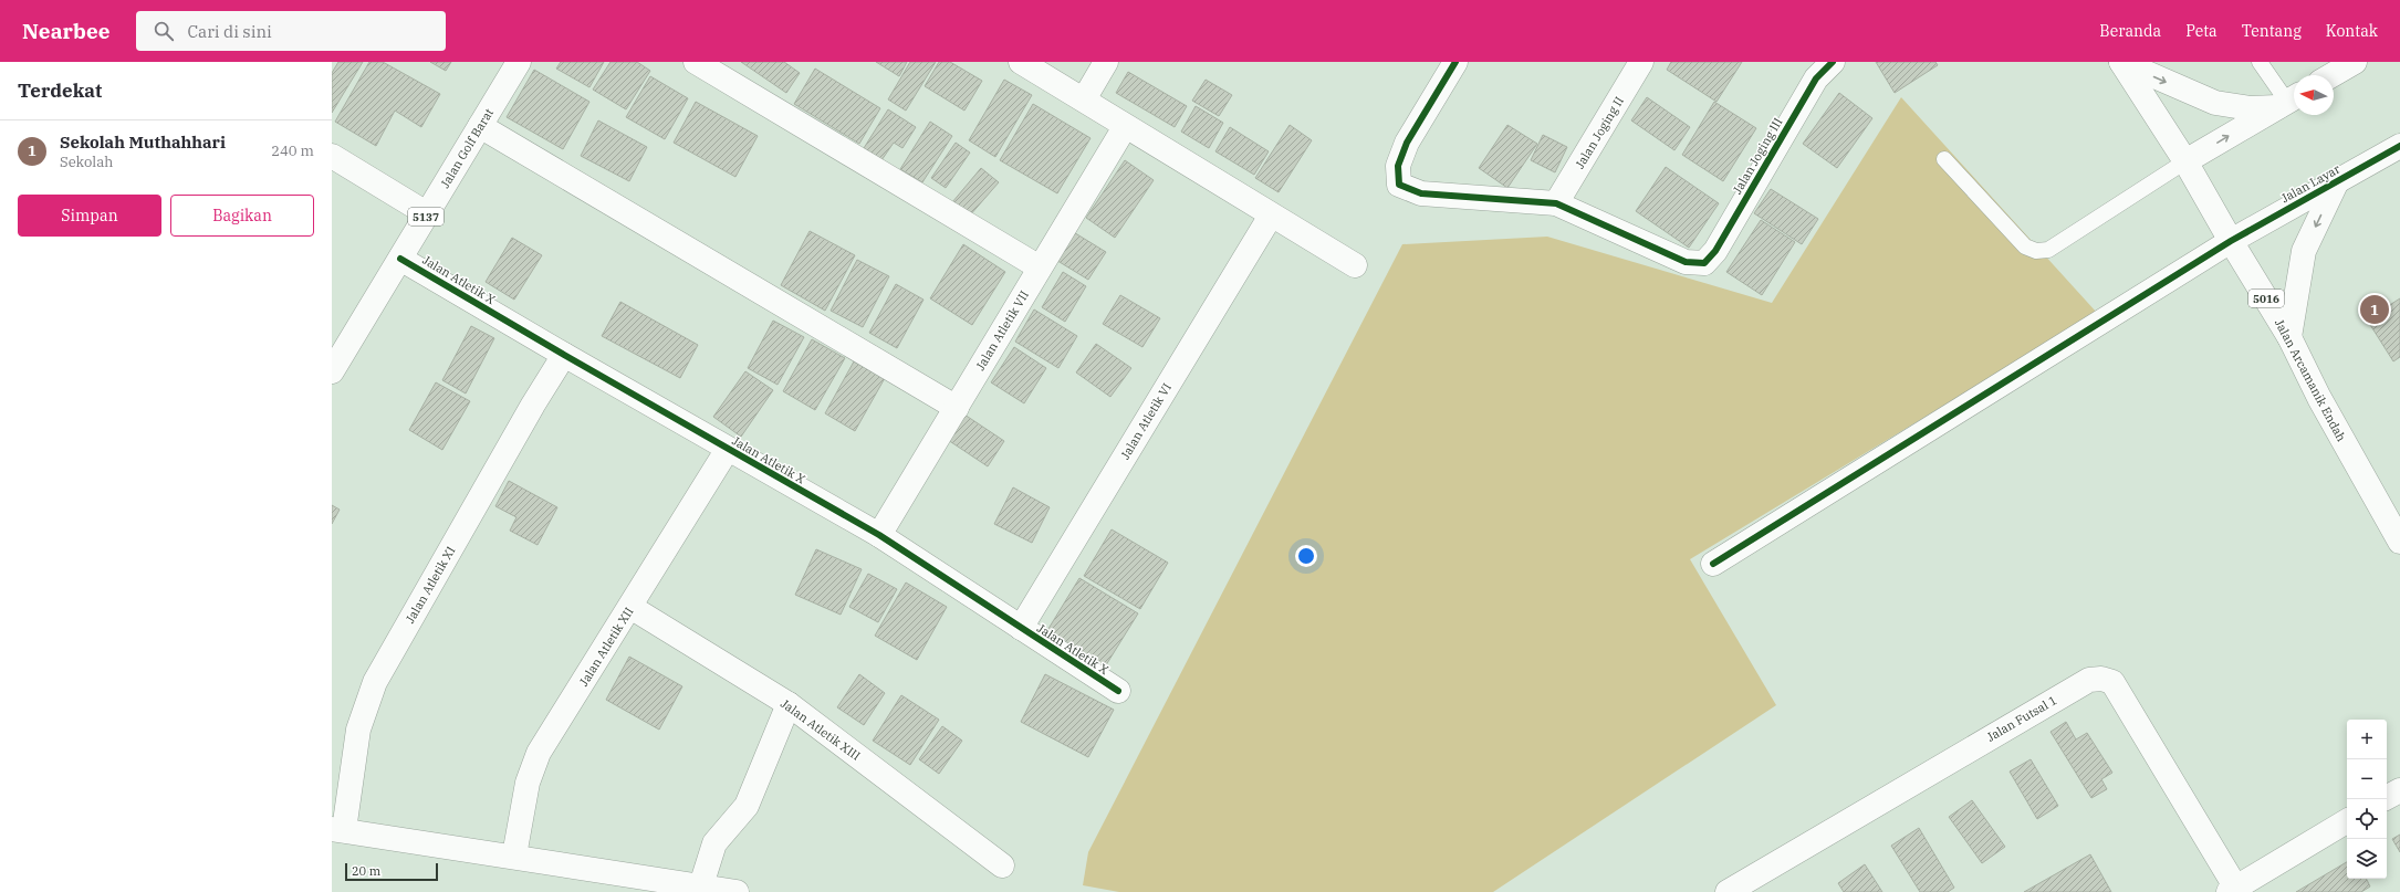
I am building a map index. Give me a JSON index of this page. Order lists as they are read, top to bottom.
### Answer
{
  "streets": {
    "street": [
      "Jalan Joging II",
      "Jalan Golf Barat",
      "Jalan Joging III",
      "Jalan Layar",
      "5137",
      "Jalan Atletik X",
      "5016",
      "Jalan Atletik VII",
      "Jalan Arcamanik Endah",
      "Jalan Atletik VI",
      "Jalan Atletik XI",
      "Jalan Atletik XII",
      "Jalan Futsal 1",
      "Jalan Atletik XIII"
    ]
  },
  "crossings": [
    ["Jalan Joging II", "Jalan Joging III"],
    ["Jalan Golf Barat", "Jalan Atletik X"],
    ["Jalan Layar", "Jalan Arcamanik Endah"],
    ["Jalan Atletik X", "Jalan Atletik VII"],
    ["Jalan Atletik X", "Jalan Atletik VI"],
    ["Jalan Atletik X", "Jalan Atletik XI"],
    ["Jalan Atletik X", "Jalan Atletik XII"],
    ["Jalan Atletik XII", "Jalan Atletik XIII"]
  ],
  "scale_bar": "20 m",
  "north": "left",
  "page": {
    "header": "Nearbee",
    "search": "Cari di sini",
    "nav": [
      "Beranda",
      "Peta",
      "Tentang",
      "Kontak"
    ],
    "heading": "Terdekat",
    "list": [
      {
        "mark": "1",
        "name": "Sekolah Muthahhari",
        "note": "Sekolah",
        "value": "240 m"
      }
    ],
    "buttons": ["Simpan", "Bagikan"],
    "pins": "1",
    "map_buttons": ["+", "−"],
    "scale": "20 m"
  }
}
